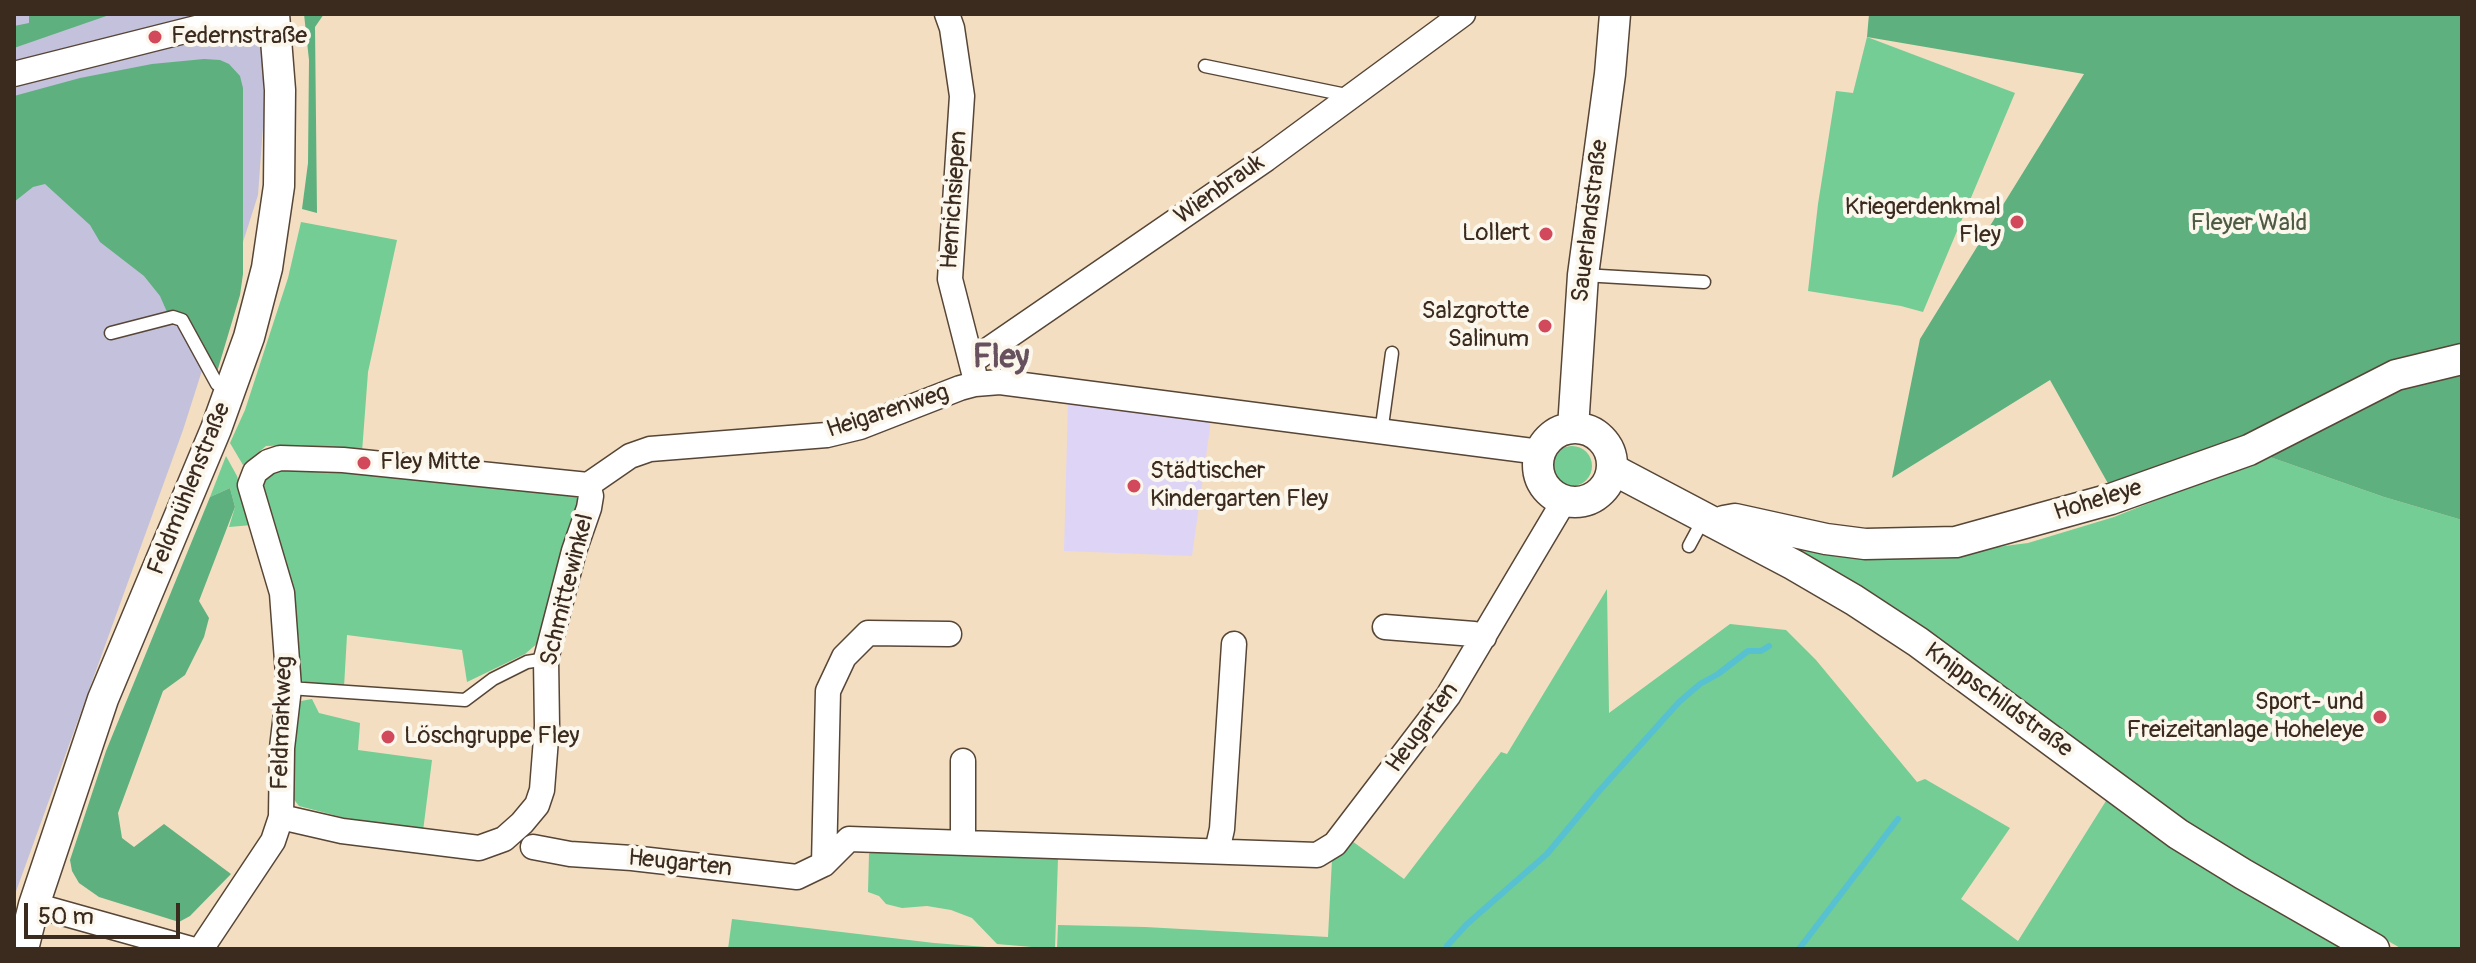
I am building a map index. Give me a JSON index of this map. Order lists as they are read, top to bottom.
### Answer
{
  "streets": {
    "street": [
      "Wienbrauk",
      "Henrichsiepen",
      "Sauerlandstraße",
      "Heigarenweg",
      "Feldmühlenstraße",
      "Hoheleye",
      "Schmittewinkel",
      "Knippschildstraße",
      "Feldmarkweg",
      "Heugarten"
    ]
  },
  "crossings": [
    ["Wienbrauk", "Henrichsiepen"],
    ["Wienbrauk", "Heigarenweg"],
    ["Henrichsiepen", "Heigarenweg"],
    ["Sauerlandstraße", "Heigarenweg"],
    ["Sauerlandstraße", "Knippschildstraße"],
    ["Sauerlandstraße", "Heugarten"],
    ["Heigarenweg", "Schmittewinkel"],
    ["Heigarenweg", "Knippschildstraße"],
    ["Heigarenweg", "Feldmarkweg"],
    ["Heigarenweg", "Heugarten"],
    ["Hoheleye", "Knippschildstraße"],
    ["Schmittewinkel", "Feldmarkweg"],
    ["Knippschildstraße", "Heugarten"]
  ],
  "districts": ["Fley"],
  "parks": ["Fleyer Wald"],
  "places": [
    "Federnstraße",
    "Kriegerdenkmal Fley",
    "Lollert",
    "Salzgrotte Salinum",
    "Fley Mitte",
    "Städtischer Kindergarten Fley",
    "Sport- und Freizeitanlage Hoheleye",
    "Löschgruppe Fley"
  ],
  "scale_bar": "50 m"
}
